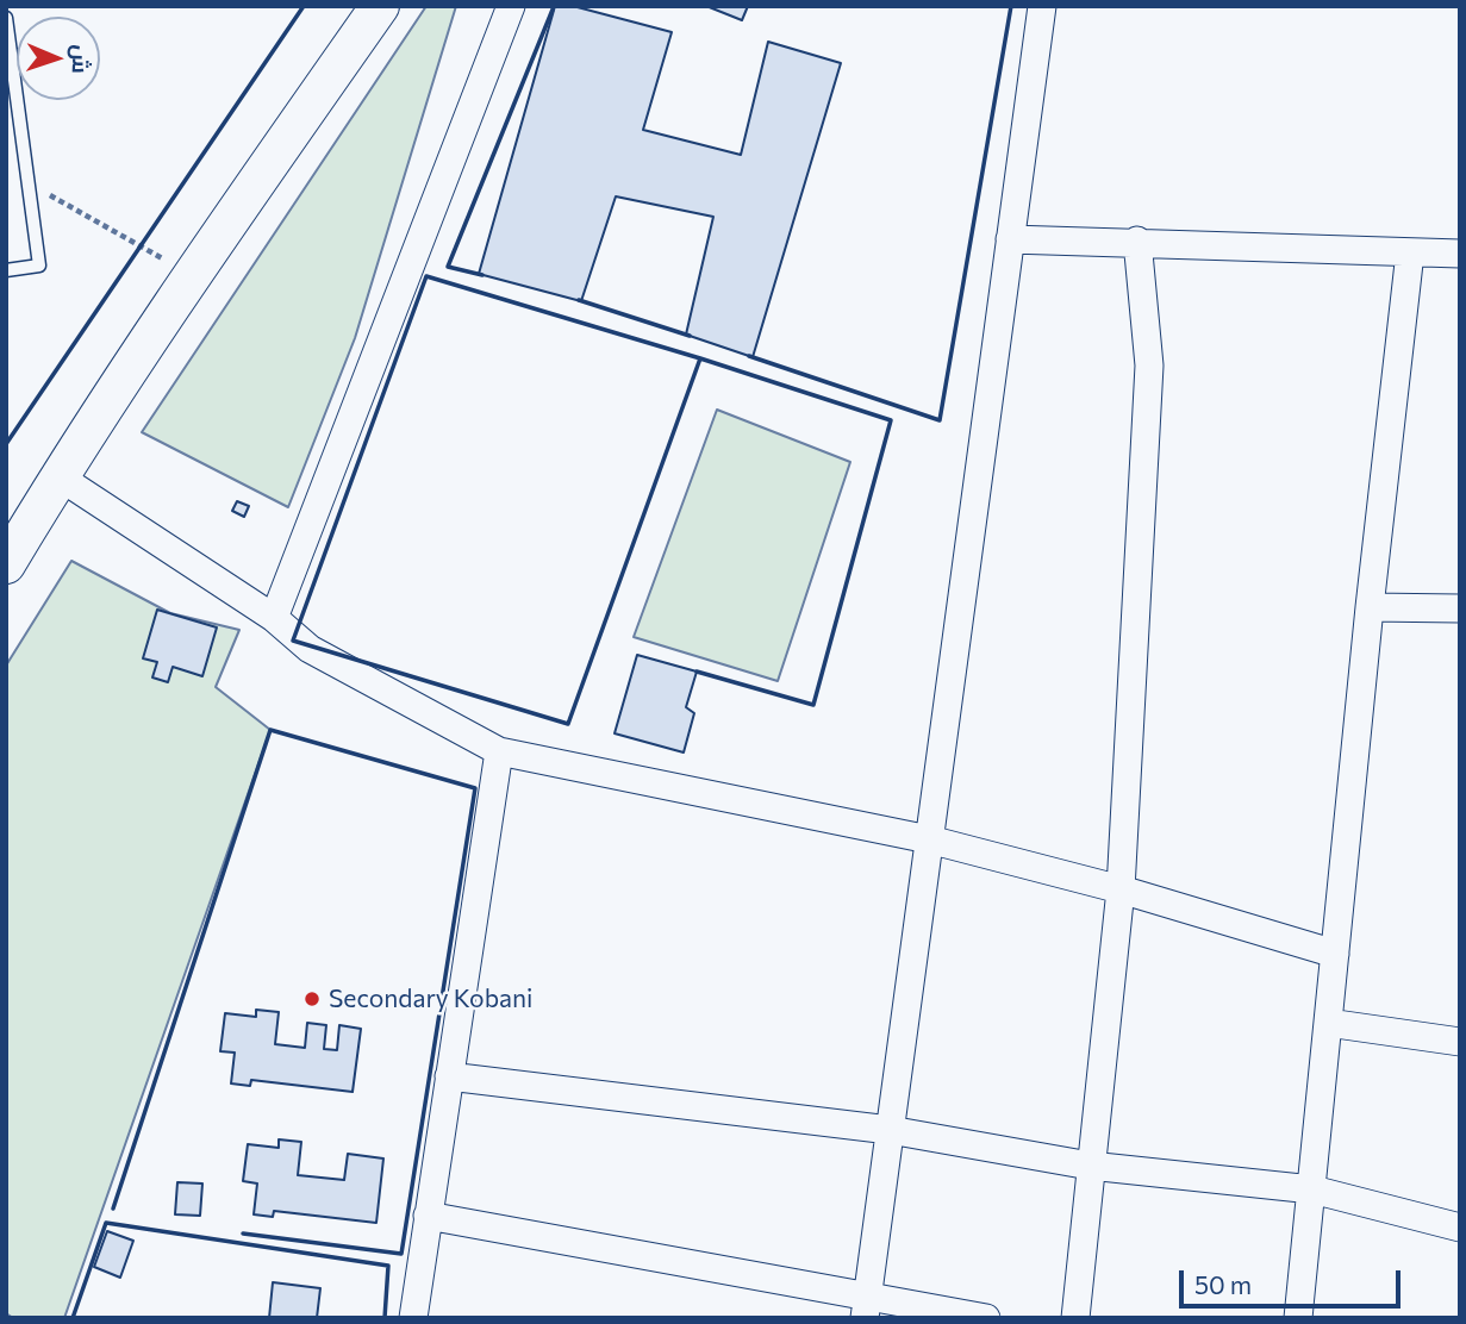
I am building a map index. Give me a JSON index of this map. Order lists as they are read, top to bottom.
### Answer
{
  "places": ["Secondary Kobani"],
  "scale_bar": "50 m",
  "north": "right"
}
